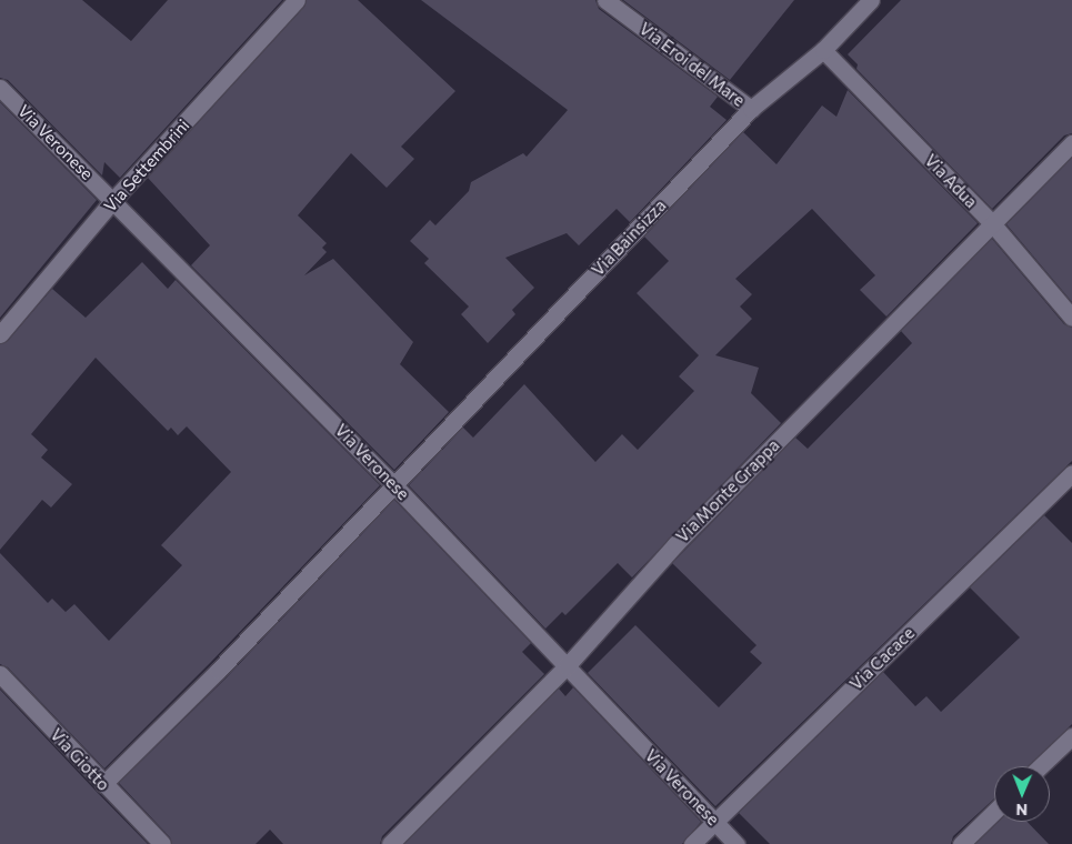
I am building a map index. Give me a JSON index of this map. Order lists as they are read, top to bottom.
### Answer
{
  "streets": {
    "street": [
      "Via Eroi del Mare",
      "Via Veronese",
      "Via Settembrini",
      "Via Adua",
      "Via Bainsizza",
      "Via Monte Grappa",
      "Via Cacace",
      "Via Giotto"
    ]
  },
  "crossings": [
    ["Via Eroi del Mare", "Via Bainsizza"],
    ["Via Veronese", "Via Settembrini"],
    ["Via Veronese", "Via Bainsizza"],
    ["Via Veronese", "Via Monte Grappa"],
    ["Via Veronese", "Via Cacace"],
    ["Via Adua", "Via Bainsizza"],
    ["Via Adua", "Via Monte Grappa"],
    ["Via Bainsizza", "Via Giotto"]
  ],
  "north": "bottom"
}
